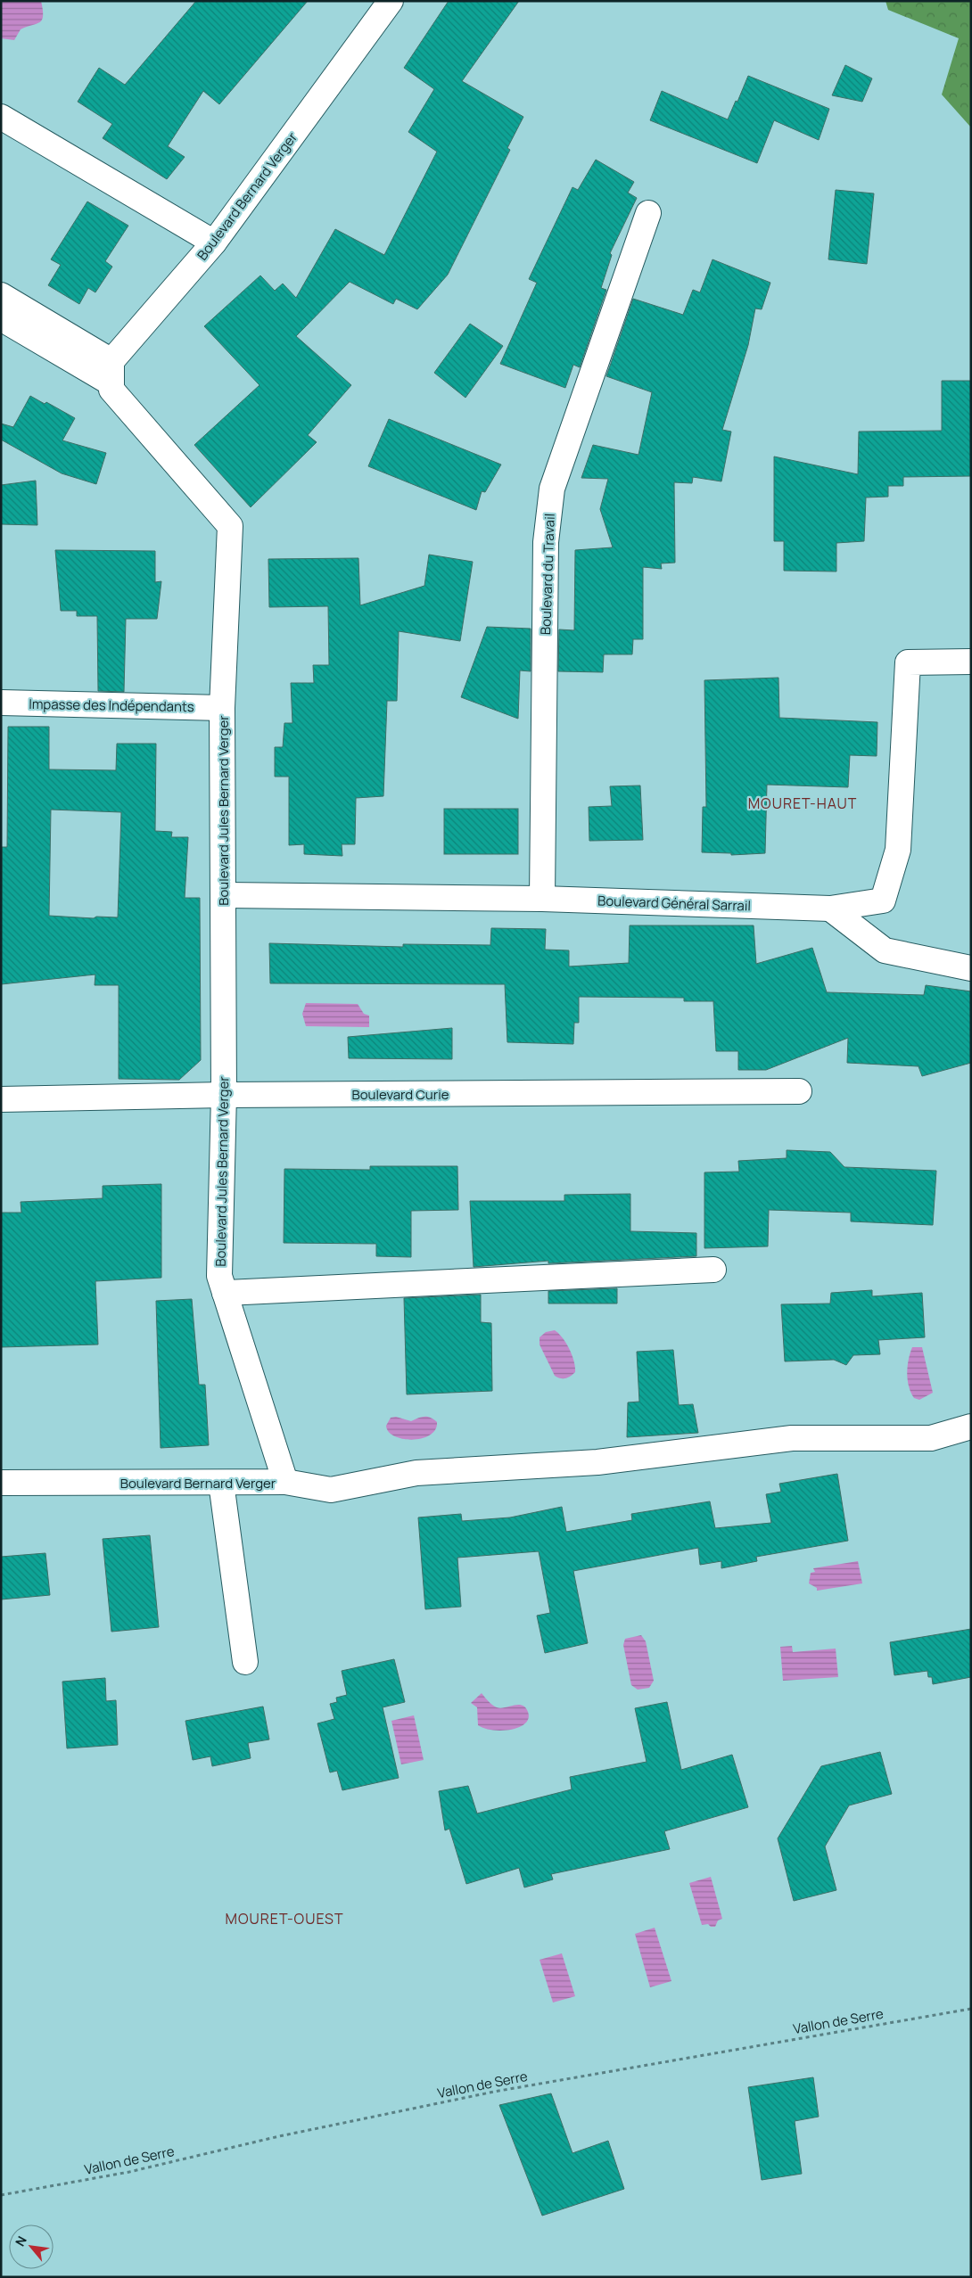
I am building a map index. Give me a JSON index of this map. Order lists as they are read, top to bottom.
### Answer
{
  "streets": {
    "street": [
      "Boulevard Bernard Verger",
      "Boulevard du Travail",
      "Impasse des Indépendants",
      "Boulevard Jules Bernard Verger",
      "Boulevard Général Sarrail",
      "Boulevard Curie"
    ],
    "path": ["Vallon de Serre"]
  },
  "crossings": [
    ["Boulevard Bernard Verger", "Boulevard Jules Bernard Verger"],
    ["Boulevard du Travail", "Boulevard Général Sarrail"],
    ["Impasse des Indépendants", "Boulevard Jules Bernard Verger"],
    ["Boulevard Jules Bernard Verger", "Boulevard Général Sarrail"],
    ["Boulevard Jules Bernard Verger", "Boulevard Curie"]
  ],
  "districts": ["MOURET-HAUT", "MOURET-OUEST"],
  "north": "top left"
}
